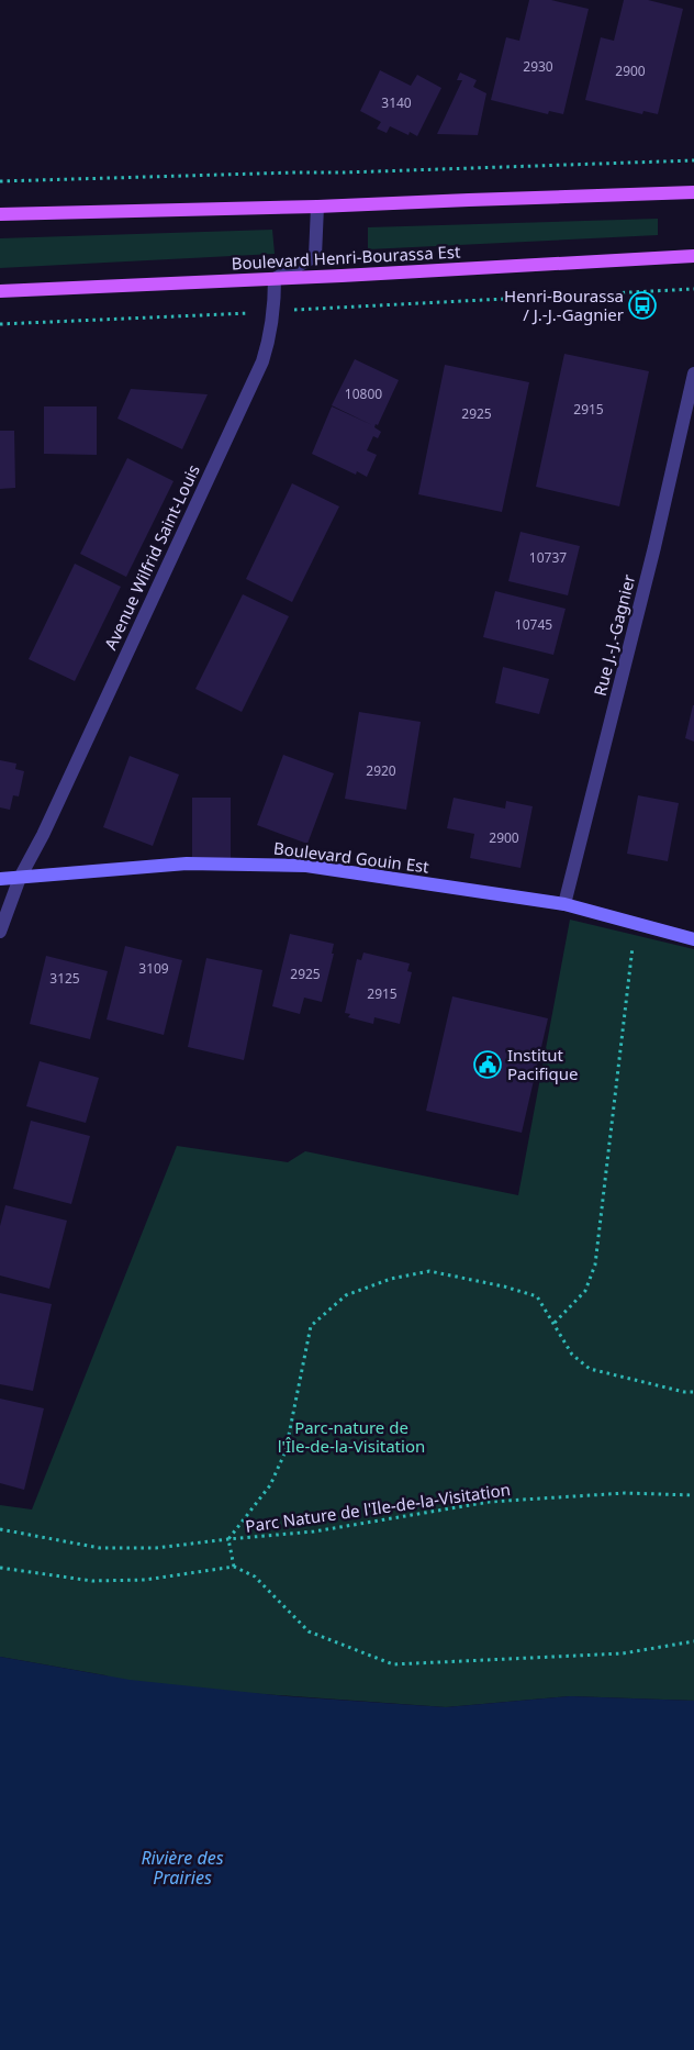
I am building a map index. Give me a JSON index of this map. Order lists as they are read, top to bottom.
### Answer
{
  "streets": {
    "main road": ["Boulevard Henri-Bourassa Est"],
    "street": ["Avenue Wilfrid Saint-Louis", "Rue J.-J.-Gagnier", "Boulevard Gouin Est"],
    "path": ["Parc Nature de l'Ile-de-la-Visitation"]
  },
  "crossings": [
    ["Boulevard Henri-Bourassa Est", "Avenue Wilfrid Saint-Louis"],
    ["Avenue Wilfrid Saint-Louis", "Boulevard Gouin Est"],
    ["Rue J.-J.-Gagnier", "Boulevard Gouin Est"]
  ],
  "water": ["Rivière des Prairies"],
  "parks": ["Parc-nature de l'Île-de-la-Visitation"],
  "places": {
    "bus stop": ["Henri-Bourassa / J.-J.-Gagnier"],
    "public building": ["Institut Pacifique"]
  },
  "house_numbers": [
    "2930",
    "2900",
    "3140",
    "10800",
    "2915",
    "2925",
    "10737",
    "10745",
    "2920",
    "2900",
    "3109",
    "2925",
    "3125",
    "2915"
  ]
}
